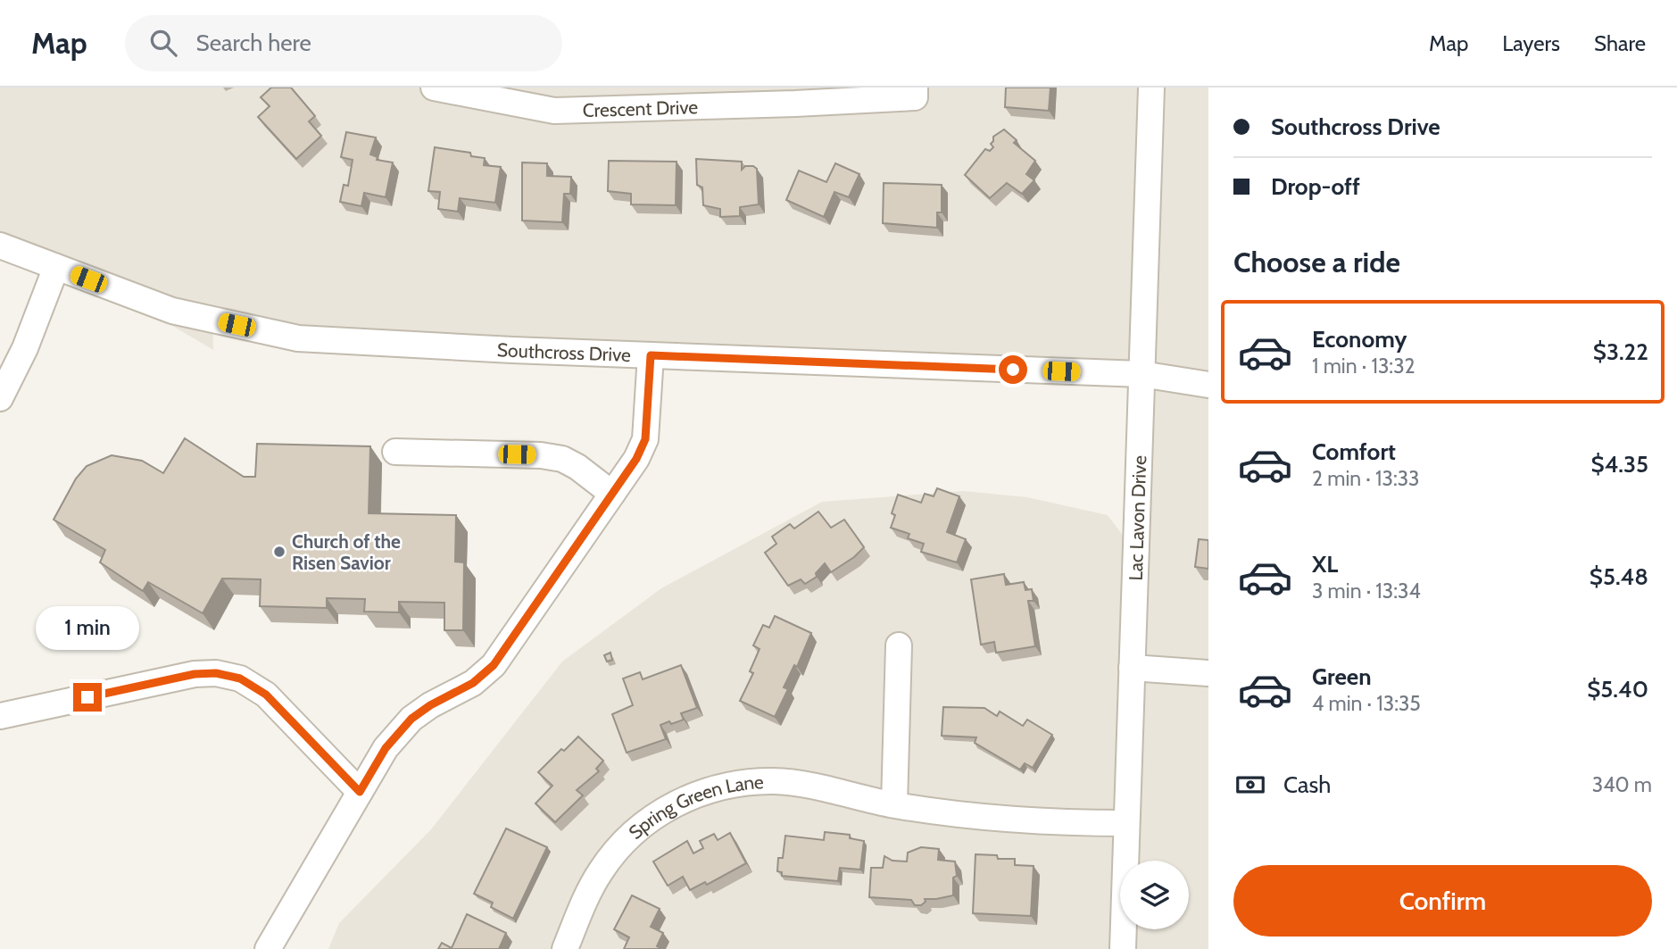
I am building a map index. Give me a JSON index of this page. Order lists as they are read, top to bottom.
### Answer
{
  "streets": {
    "street": [
      "Crescent Drive",
      "Southcross Drive",
      "Lac Lavon Drive",
      "Spring Green Lane"
    ]
  },
  "crossings": [
    ["Southcross Drive", "Lac Lavon Drive"],
    ["Lac Lavon Drive", "Spring Green Lane"]
  ],
  "places": ["Church of the Risen Savior"],
  "page": {
    "header": "Map",
    "search": "Search here",
    "nav": ["Map", "Layers", "Share"],
    "banner": ["Southcross Drive", "Drop-off"],
    "heading": "Choose a ride",
    "list": [
      {
        "name": "Economy",
        "note": "1 min · 13:32",
        "value": "$3.22"
      },
      {
        "name": "Comfort",
        "note": "2 min · 13:33",
        "value": "$4.35"
      },
      {
        "name": "XL",
        "note": "3 min · 13:34",
        "value": "$5.48"
      },
      {
        "name": "Green",
        "note": "4 min · 13:35",
        "value": "$5.40"
      }
    ],
    "bubble": "1 min",
    "pay": ["Cash", "340 m"],
    "buttons": "Confirm"
  }
}
